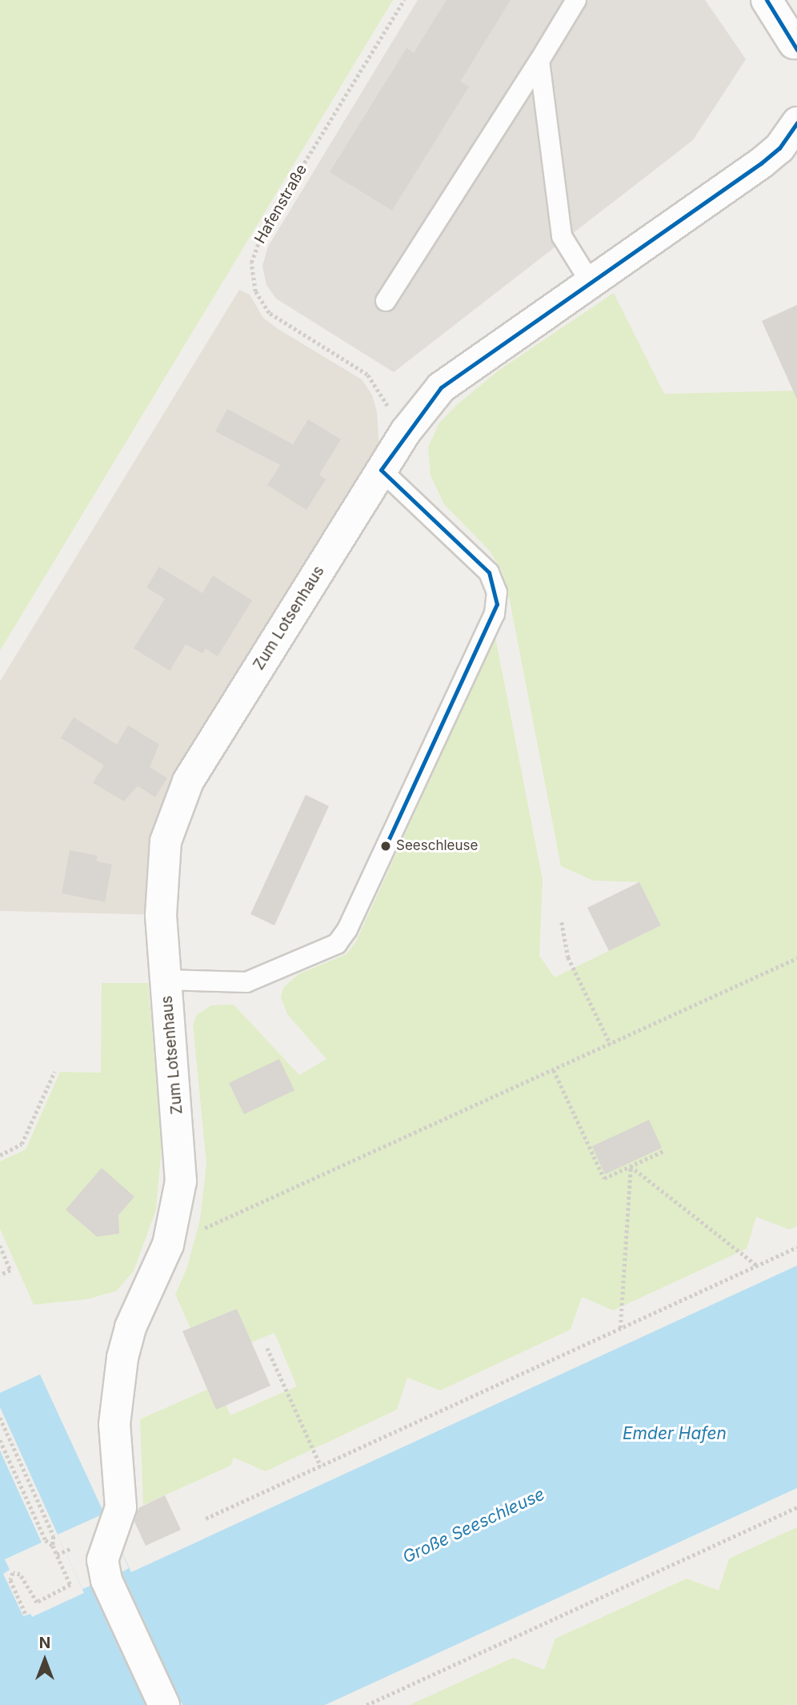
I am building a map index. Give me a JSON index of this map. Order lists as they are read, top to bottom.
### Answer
{
  "streets": {
    "street": ["Zum Lotsenhaus"],
    "path": ["Hafenstraße"]
  },
  "crossings": [
    ["Hafenstraße", "Zum Lotsenhaus"]
  ],
  "water": ["Emder Hafen", "Große Seeschleuse"],
  "places": ["Seeschleuse"],
  "north": "top"
}
